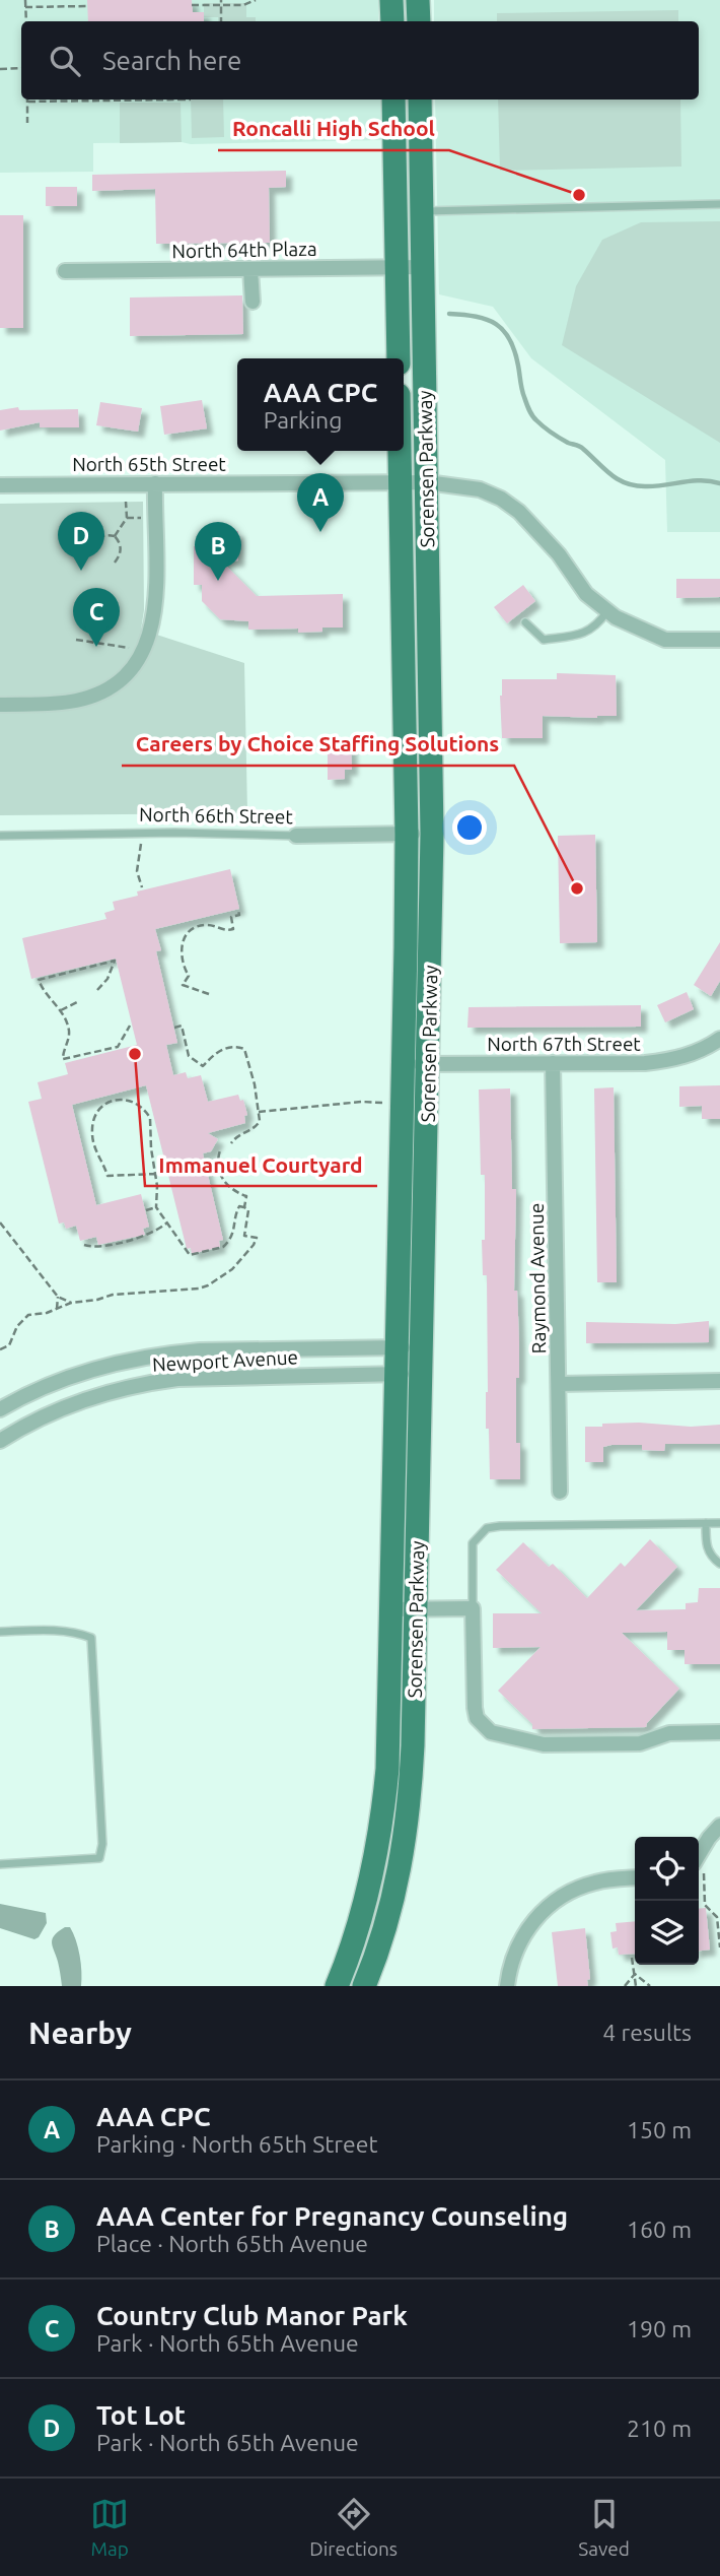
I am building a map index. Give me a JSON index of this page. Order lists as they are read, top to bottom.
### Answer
{
  "streets": {
    "main road": ["Sorensen Parkway"],
    "street": [
      "North 64th Plaza",
      "North 65th Street",
      "North 66th Street",
      "North 67th Street",
      "Raymond Avenue",
      "Newport Avenue"
    ]
  },
  "crossings": [
    ["North 64th Plaza", "Sorensen Parkway"],
    ["North 65th Street", "Sorensen Parkway"],
    ["Sorensen Parkway", "North 66th Street"],
    ["Sorensen Parkway", "North 67th Street"],
    ["Sorensen Parkway", "Newport Avenue"],
    ["North 67th Street", "Raymond Avenue"]
  ],
  "places": ["Roncalli High School", "Careers by Choice Staffing Solutions", "Immanuel Courtyard"],
  "page": {
    "search": "Search here",
    "popup": ["AAA CPC", "Parking"],
    "pins": [
      "A",
      "D",
      "B",
      "C"
    ],
    "heading": ["Nearby", "4 results"],
    "list": [
      {
        "mark": "A",
        "name": "AAA CPC",
        "note": "Parking · North 65th Street",
        "value": "150 m"
      },
      {
        "mark": "B",
        "name": "AAA Center for Pregnancy Counseling",
        "note": "Place · North 65th Avenue",
        "value": "160 m"
      },
      {
        "mark": "C",
        "name": "Country Club Manor Park",
        "note": "Park · North 65th Avenue",
        "value": "190 m"
      },
      {
        "mark": "D",
        "name": "Tot Lot",
        "note": "Park · North 65th Avenue",
        "value": "210 m"
      }
    ],
    "nav": ["Map", "Directions", "Saved"]
  }
}
